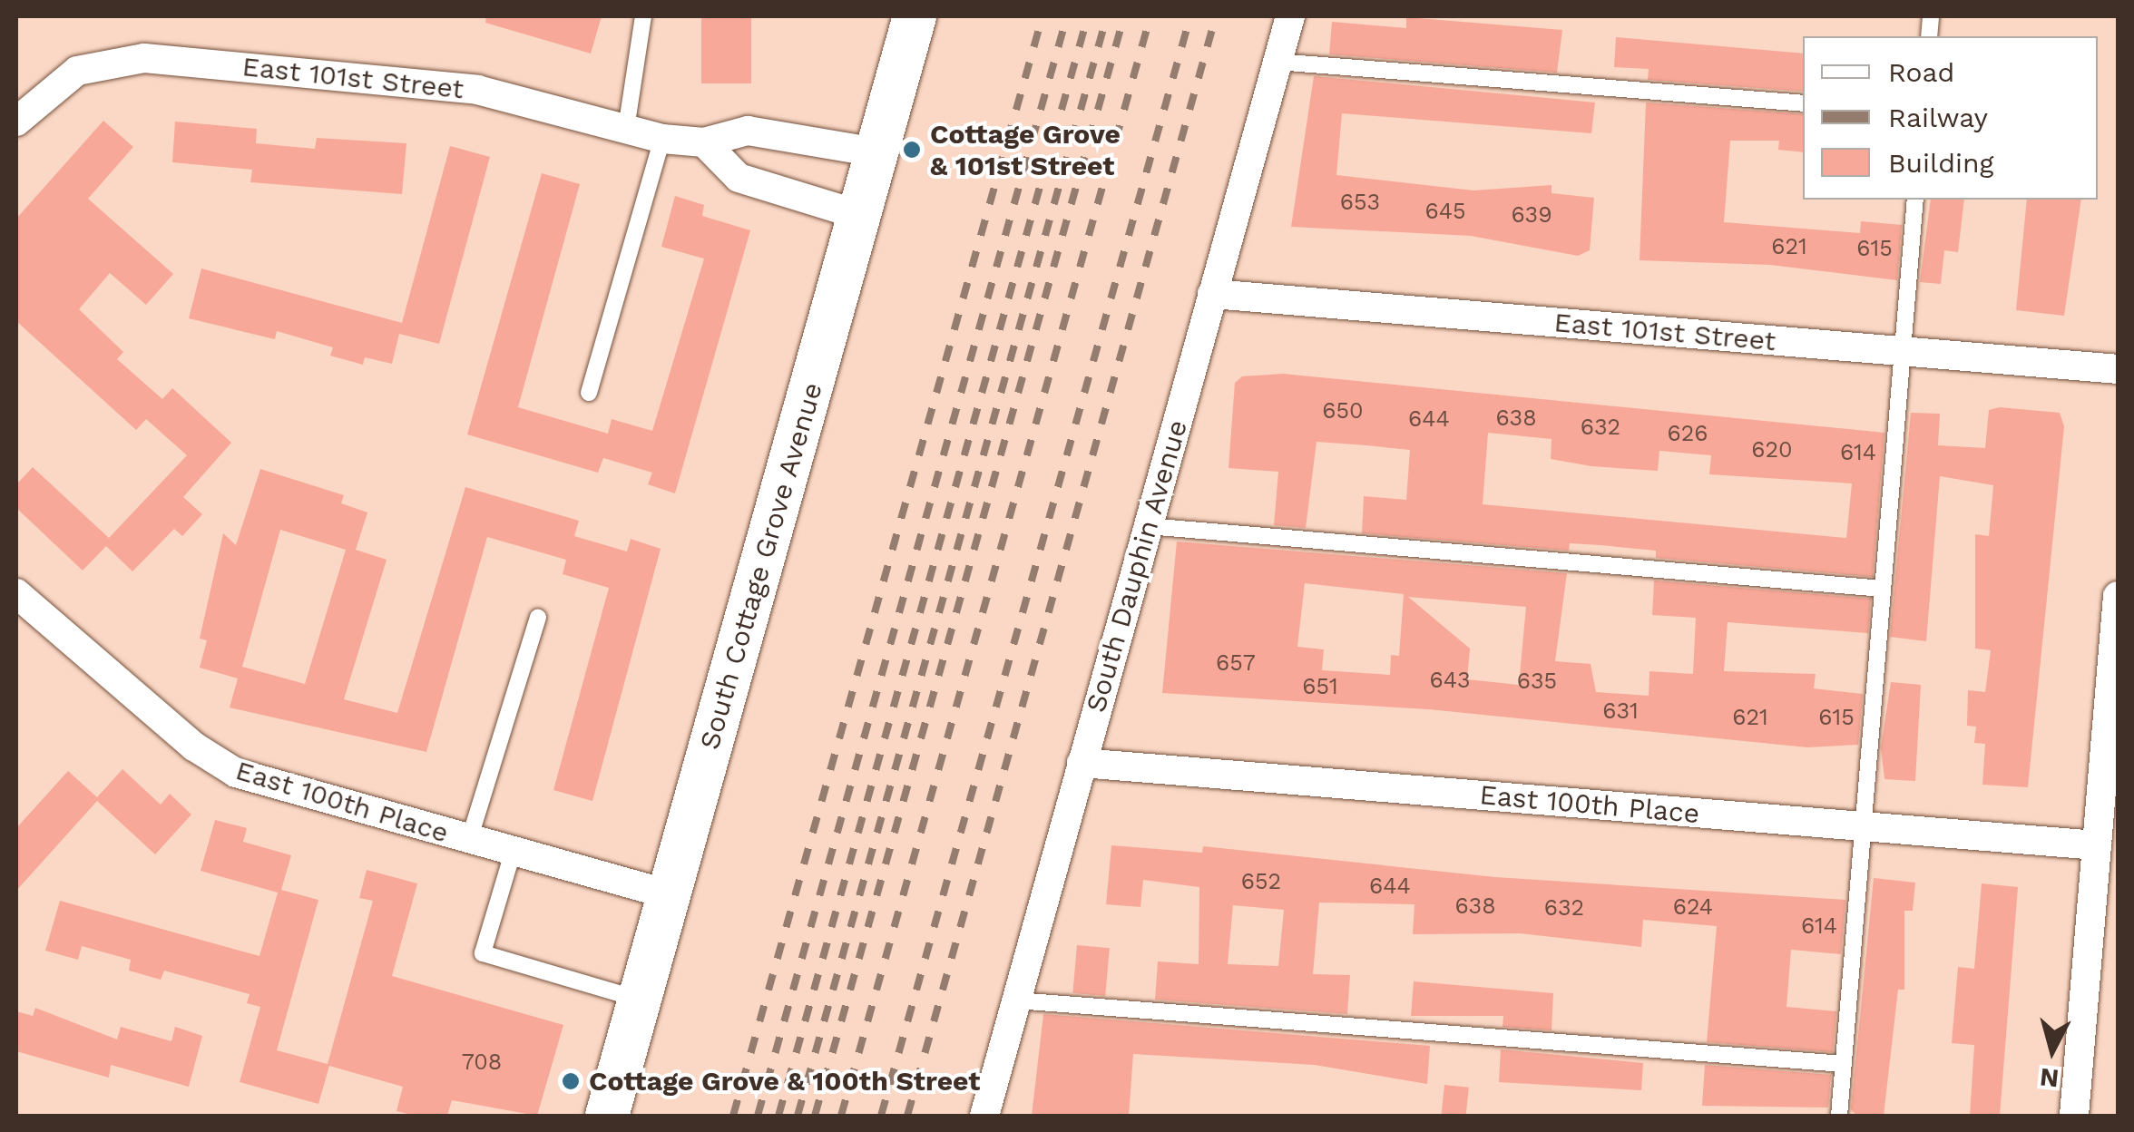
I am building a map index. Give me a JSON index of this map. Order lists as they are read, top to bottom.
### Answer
{
  "streets": {
    "street": [
      "East 101st Street",
      "South Cottage Grove Avenue",
      "South Dauphin Avenue",
      "East 100th Place"
    ]
  },
  "crossings": [
    ["East 101st Street", "South Cottage Grove Avenue"],
    ["East 101st Street", "South Dauphin Avenue"],
    ["South Cottage Grove Avenue", "East 100th Place"],
    ["South Dauphin Avenue", "East 100th Place"]
  ],
  "places": ["Cottage Grove & 101st Street", "Cottage Grove & 100th Street"],
  "house_numbers": [
    "653",
    "645",
    "639",
    "621",
    "615",
    "650",
    "638",
    "644",
    "632",
    "626",
    "620",
    "614",
    "657",
    "643",
    "635",
    "651",
    "631",
    "621",
    "615",
    "652",
    "644",
    "638",
    "624",
    "632",
    "614",
    "708"
  ],
  "legend": ["Road", "Railway", "Building"],
  "north": "bottom"
}
